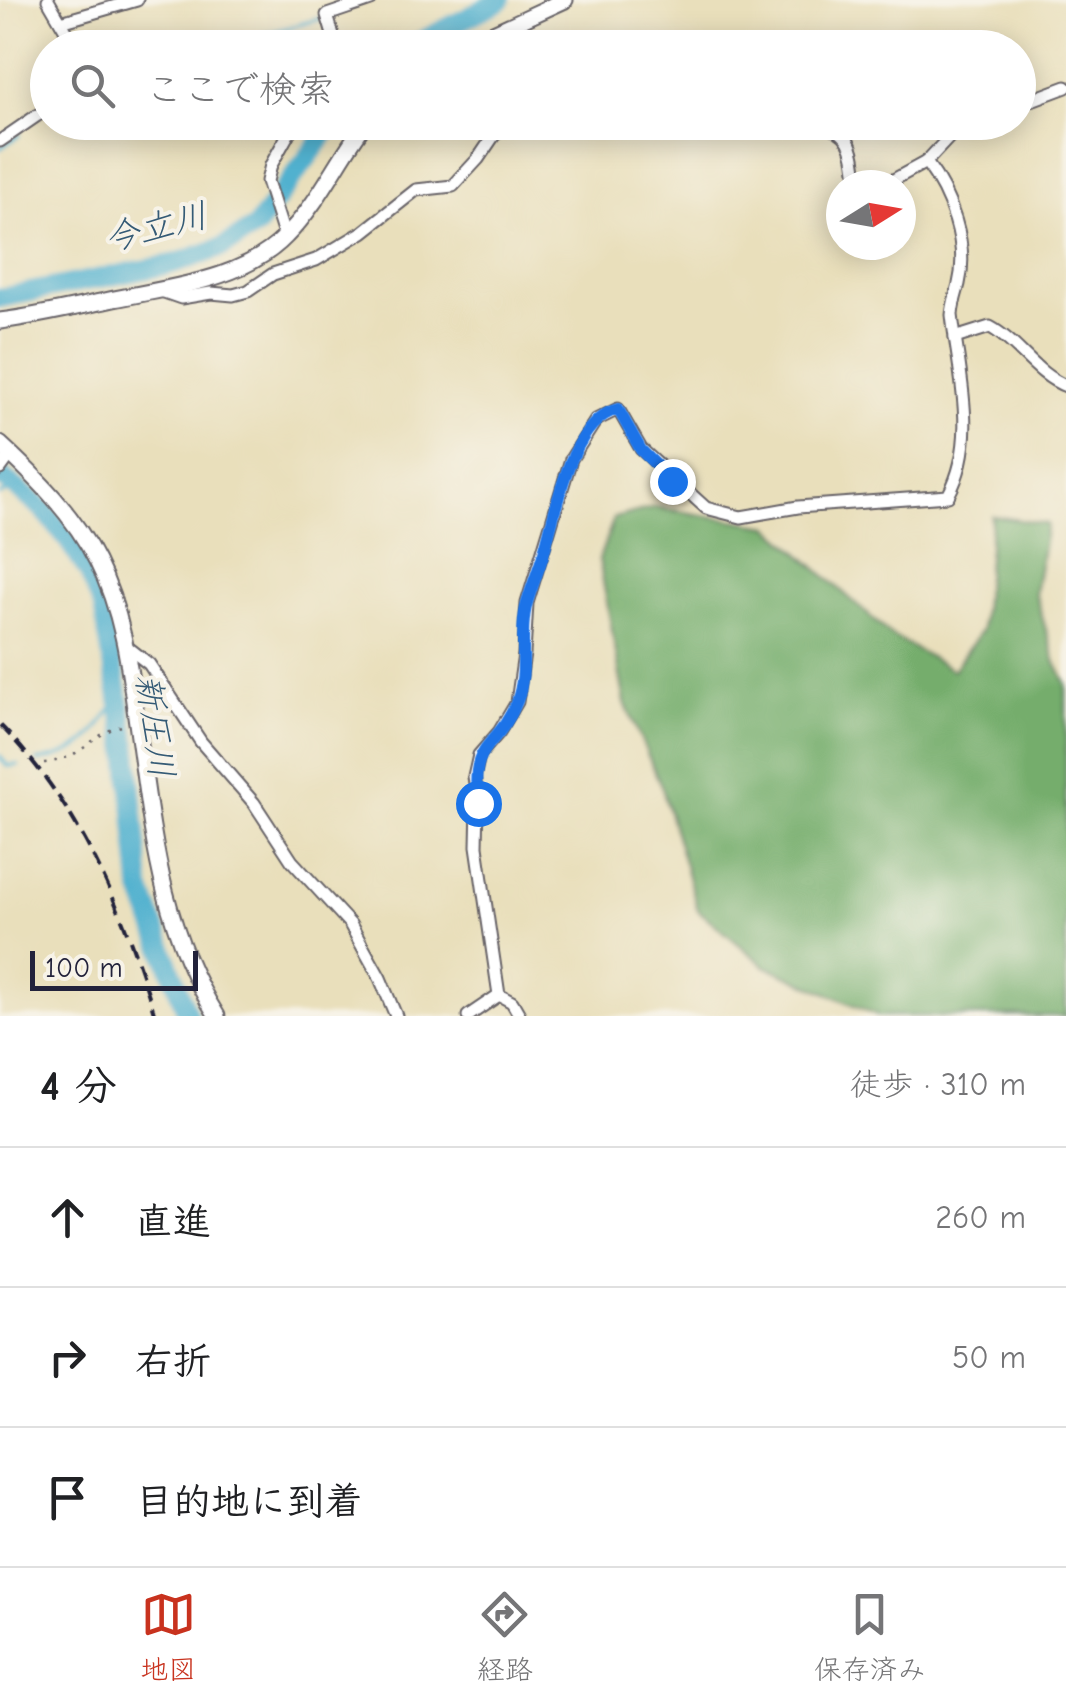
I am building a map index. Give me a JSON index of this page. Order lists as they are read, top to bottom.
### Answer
{
  "water": ["今立川", "新圧川"],
  "scale_bar": "100 m",
  "north": "right",
  "page": {
    "search": "ここで検索",
    "scale": "100 m",
    "heading": ["4 分", "徒歩 · 310 m"],
    "list": [
      ["直進", "260 m"],
      ["右折", "50 m"],
      "目的地に到着"
    ],
    "nav": ["地図", "経路", "保存済み"]
  }
}
